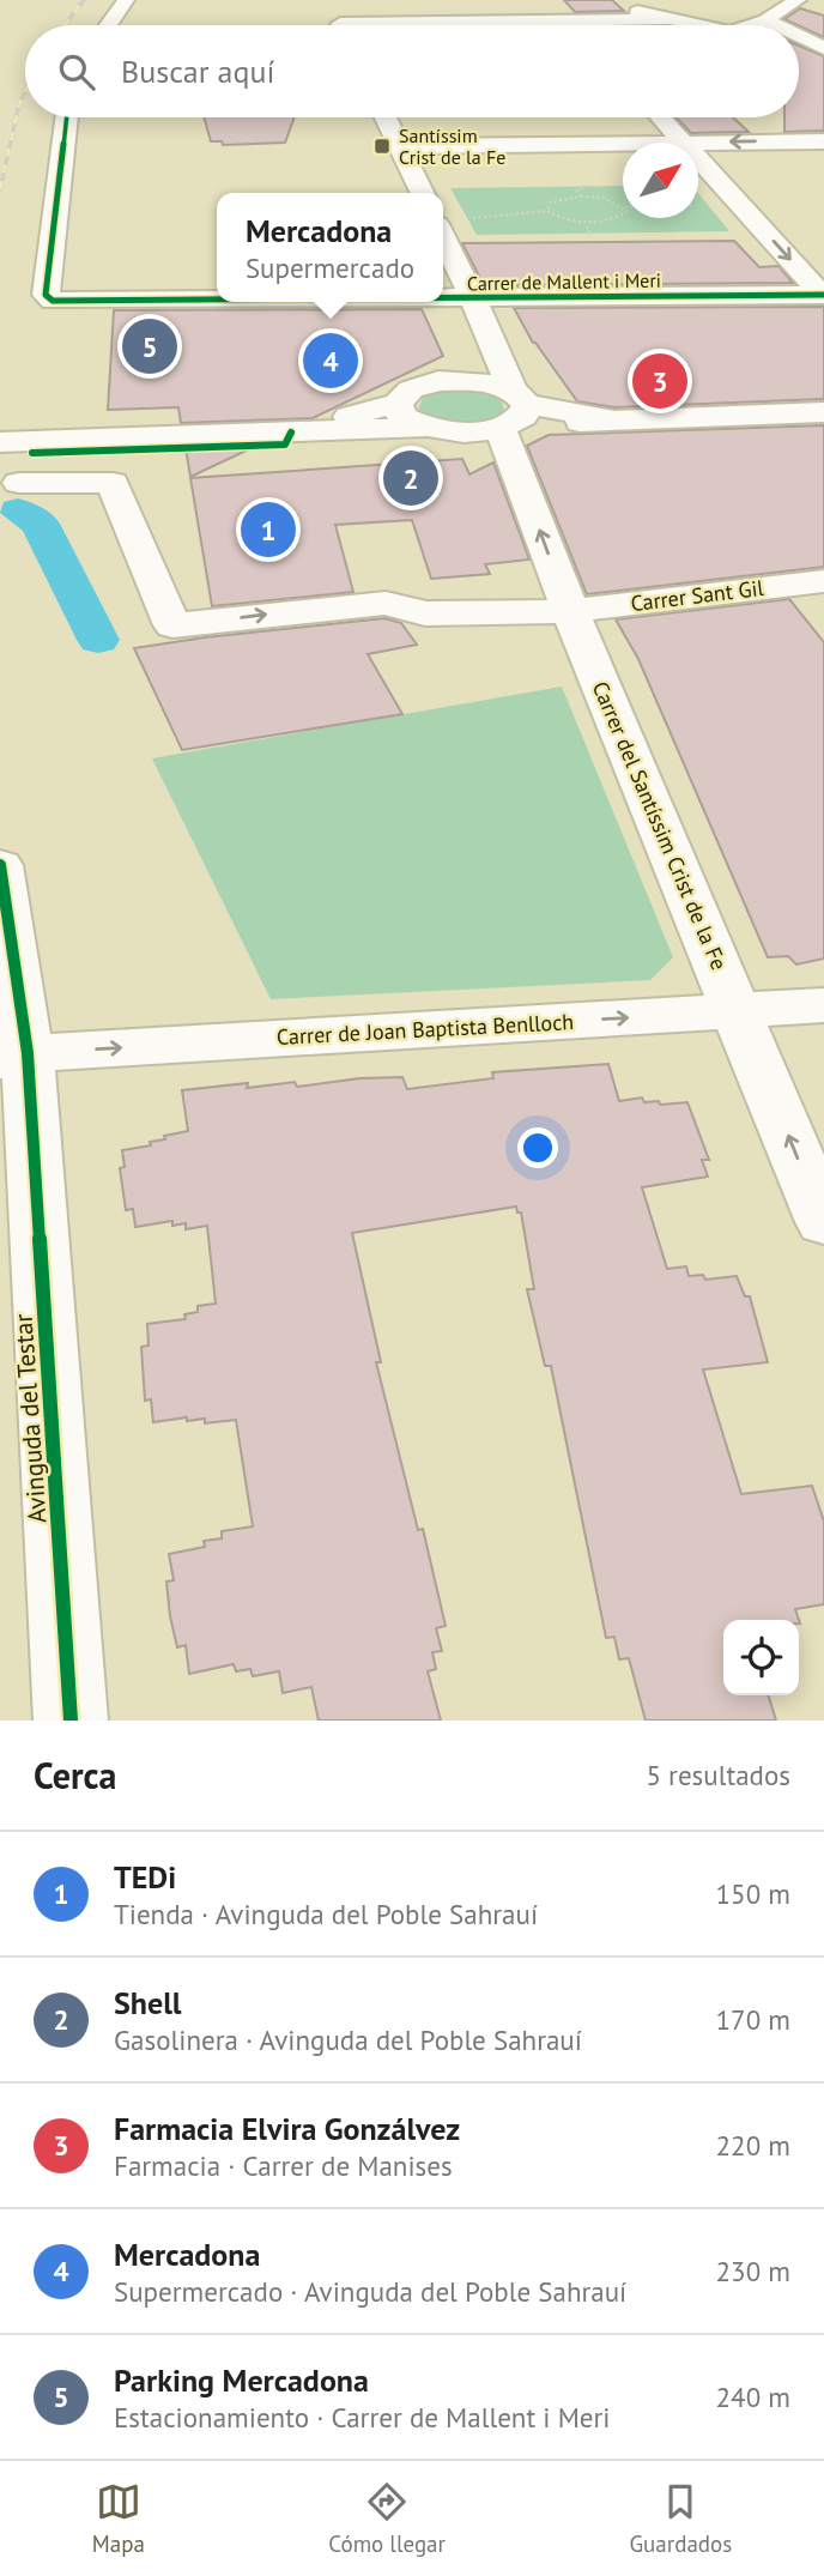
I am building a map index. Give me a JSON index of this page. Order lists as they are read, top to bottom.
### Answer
{
  "streets": {
    "street": [
      "Carrer de Mallent i Meri",
      "Carrer Sant Gil",
      "Carrer del Santíssim Crist de la Fe",
      "Carrer de Joan Baptista Benlloch",
      "Avinguda del Testar"
    ]
  },
  "crossings": [
    ["Carrer de Mallent i Meri", "Carrer del Santíssim Crist de la Fe"],
    ["Carrer Sant Gil", "Carrer del Santíssim Crist de la Fe"],
    ["Carrer del Santíssim Crist de la Fe", "Carrer de Joan Baptista Benlloch"],
    ["Carrer de Joan Baptista Benlloch", "Avinguda del Testar"]
  ],
  "one_way": ["Carrer del Santíssim Crist de la Fe", "Carrer de Joan Baptista Benlloch"],
  "places": {
    "transit": ["Santíssim Crist de la Fe"]
  },
  "north": "top right",
  "page": {
    "search": "Buscar aquí",
    "popup": ["Mercadona", "Supermercado"],
    "pins": [
      "5",
      "4",
      "3",
      "2",
      "1"
    ],
    "heading": ["Cerca", "5 resultados"],
    "list": [
      {
        "mark": "1",
        "name": "TEDi",
        "note": "Tienda · Avinguda del Poble Sahrauí",
        "value": "150 m"
      },
      {
        "mark": "2",
        "name": "Shell",
        "note": "Gasolinera · Avinguda del Poble Sahrauí",
        "value": "170 m"
      },
      {
        "mark": "3",
        "name": "Farmacia Elvira Gonzálvez",
        "note": "Farmacia · Carrer de Manises",
        "value": "220 m"
      },
      {
        "mark": "4",
        "name": "Mercadona",
        "note": "Supermercado · Avinguda del Poble Sahrauí",
        "value": "230 m"
      },
      {
        "mark": "5",
        "name": "Parking Mercadona",
        "note": "Estacionamiento · Carrer de Mallent i Meri",
        "value": "240 m"
      }
    ],
    "nav": ["Mapa", "Cómo llegar", "Guardados"]
  }
}
